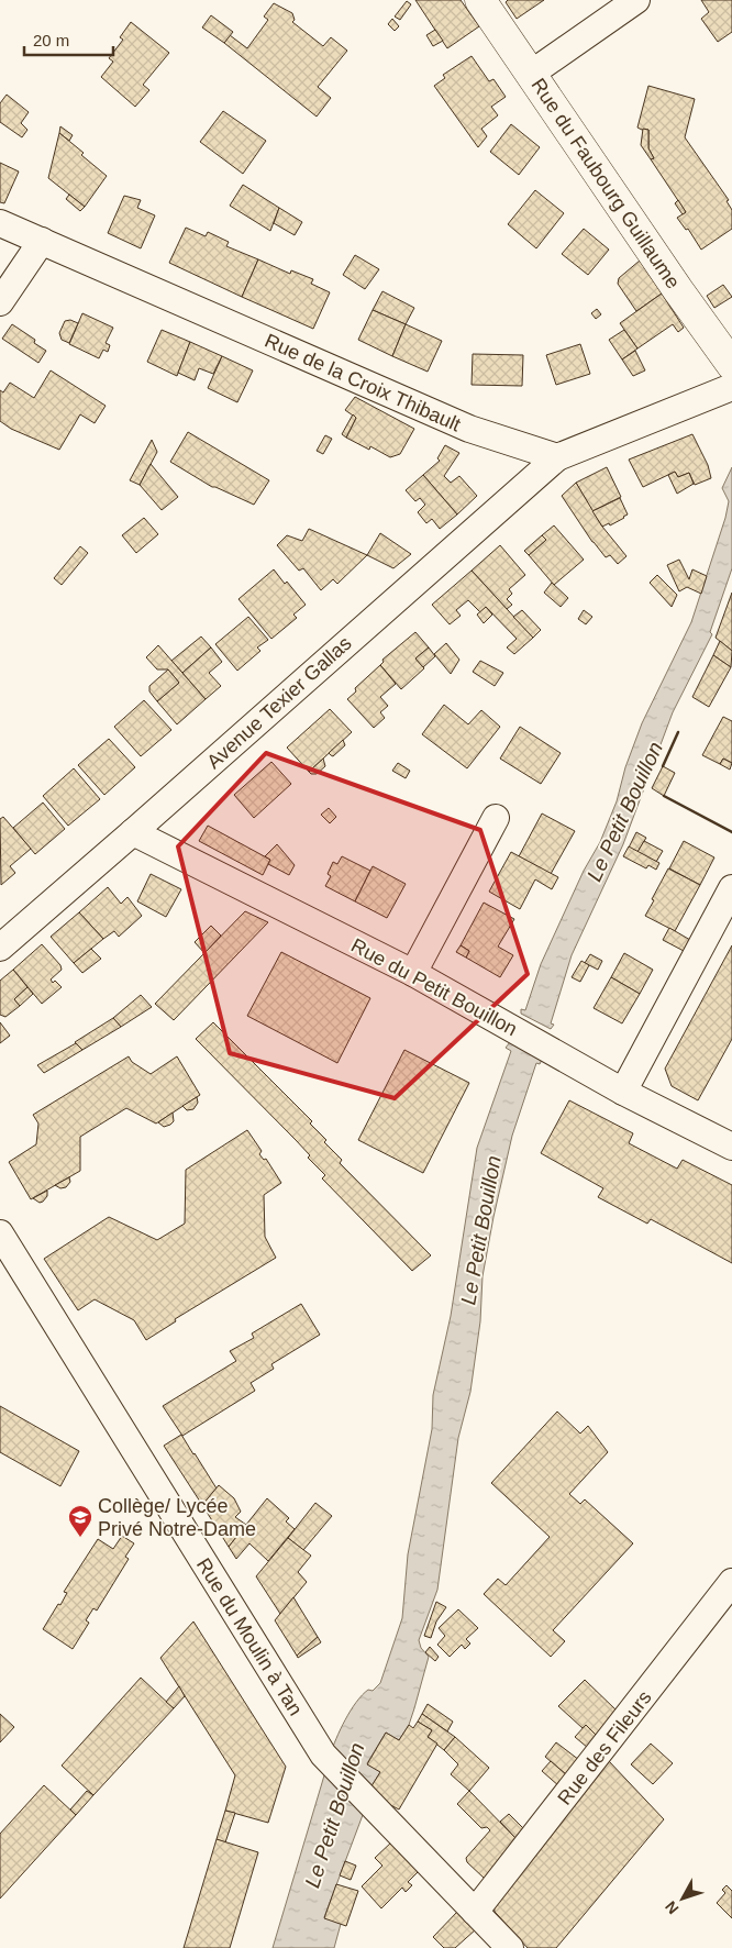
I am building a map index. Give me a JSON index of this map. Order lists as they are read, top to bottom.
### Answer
{
  "streets": {
    "street": [
      "Rue du Faubourg Guillaume",
      "Rue de la Croix Thibault",
      "Avenue Texier Gallas",
      "Rue du Petit Bouillon",
      "Rue du Moulin à Tan",
      "Rue des Fileurs"
    ]
  },
  "crossings": [
    ["Rue de la Croix Thibault", "Avenue Texier Gallas"],
    ["Avenue Texier Gallas", "Rue du Petit Bouillon"],
    ["Rue du Moulin à Tan", "Rue des Fileurs"]
  ],
  "water": ["Le Petit Bouillon"],
  "places": {
    "school or university": ["Collège/ Lycée Privé Notre-Dame"]
  },
  "scale_bar": "20 m",
  "north": "bottom left"
}
